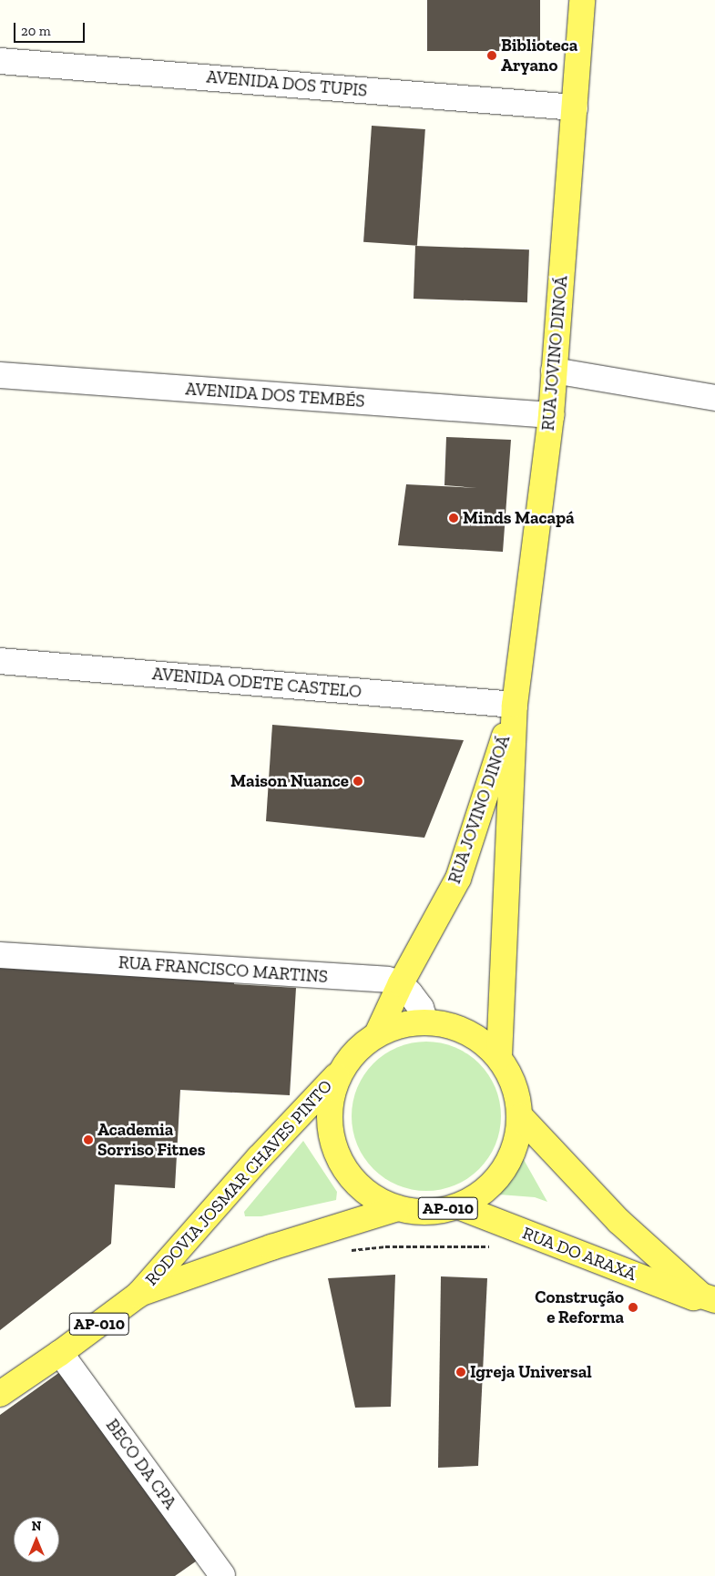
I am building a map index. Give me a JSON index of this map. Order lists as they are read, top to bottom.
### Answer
{
  "streets": {
    "main road": [
      "RUA JOVINO DINOÁ",
      "RODOVIA JOSMAR CHAVES PINTO",
      "AP-010",
      "RUA DO ARAXÁ"
    ],
    "street": [
      "AVENIDA DOS TUPIS",
      "AVENIDA DOS TEMBÉS",
      "AVENIDA ODETE CASTELO",
      "RUA FRANCISCO MARTINS",
      "BECO DA CPA"
    ]
  },
  "crossings": [
    ["AVENIDA DOS TUPIS", "RUA JOVINO DINOÁ"],
    ["RUA JOVINO DINOÁ", "AVENIDA DOS TEMBÉS"],
    ["RUA JOVINO DINOÁ", "AVENIDA ODETE CASTELO"],
    ["RUA JOVINO DINOÁ", "RUA FRANCISCO MARTINS"],
    ["RUA JOVINO DINOÁ", "AP-010"],
    ["RODOVIA JOSMAR CHAVES PINTO", "AP-010"],
    ["RODOVIA JOSMAR CHAVES PINTO", "BECO DA CPA"],
    ["AP-010", "RUA DO ARAXÁ"]
  ],
  "places": [
    "Biblioteca Aryano",
    "Minds Macapá",
    "Maison Nuance",
    "Academia Sorriso Fitnes",
    "Construção e Reforma",
    "Igreja Universal"
  ],
  "scale_bar": "20 m",
  "north": "top"
}
